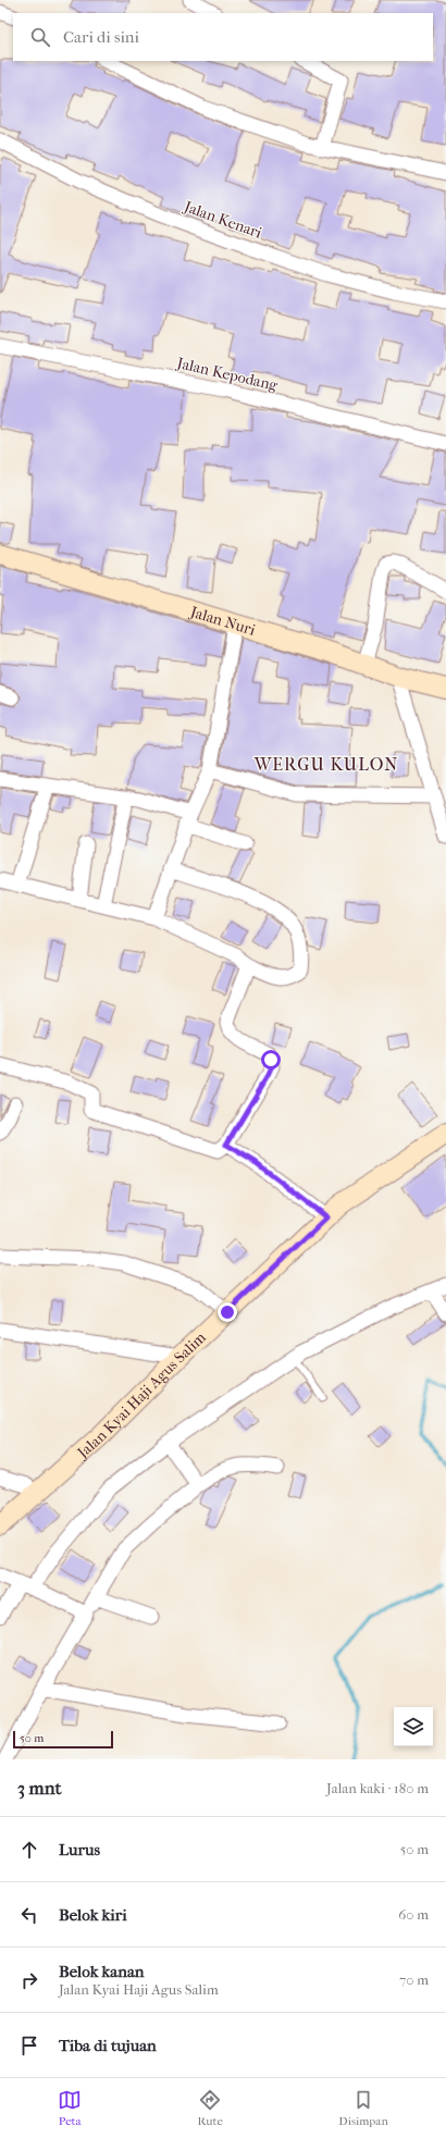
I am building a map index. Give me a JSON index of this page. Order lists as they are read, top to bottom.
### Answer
{
  "streets": {
    "street": [
      "Jalan Kenari",
      "Jalan Kepodang",
      "Jalan Nuri",
      "Jalan Kyai Haji Agus Salim"
    ]
  },
  "districts": ["WERGU KULON"],
  "scale_bar": "50 m",
  "page": {
    "search": "Cari di sini",
    "scale": "50 m",
    "heading": ["3 mnt", "Jalan kaki · 180 m"],
    "list": [
      ["Lurus", "50 m"],
      ["Belok kiri", "60 m"],
      ["Belok kanan", "Jalan Kyai Haji Agus Salim", "70 m"],
      "Tiba di tujuan"
    ],
    "nav": ["Peta", "Rute", "Disimpan"]
  }
}
